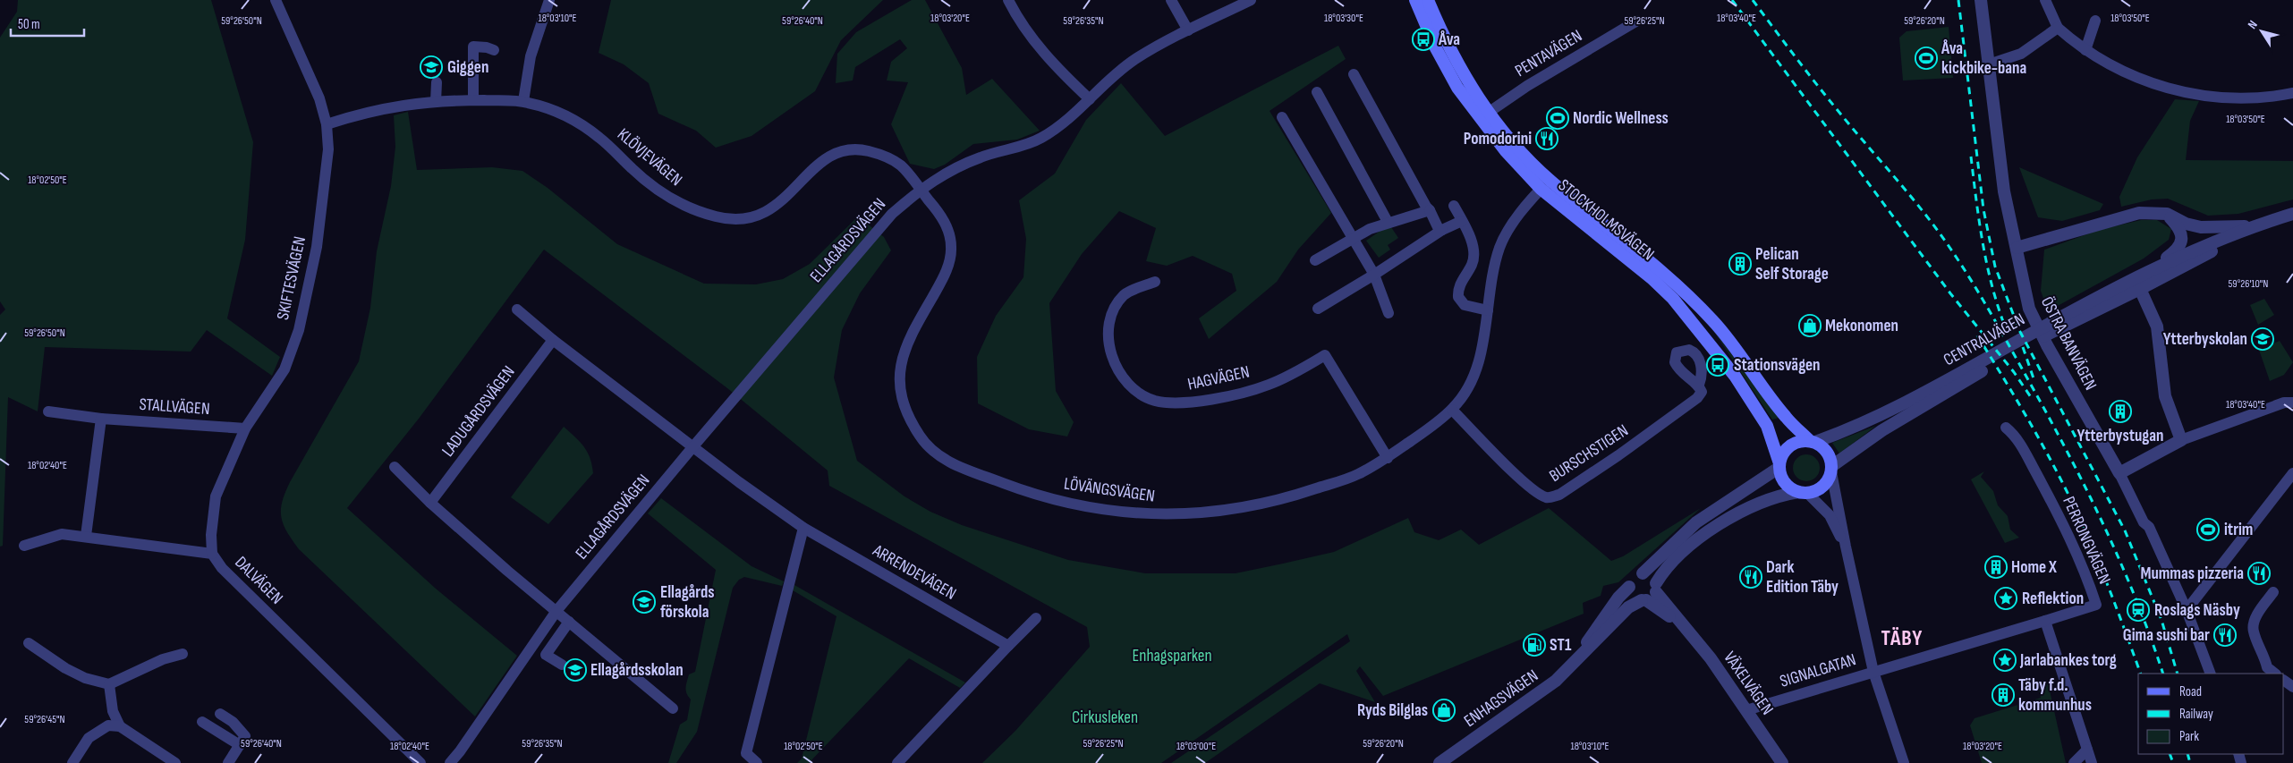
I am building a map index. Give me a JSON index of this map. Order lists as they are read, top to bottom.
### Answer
{
  "streets": {
    "main road": ["STOCKHOLMSVÄGEN"],
    "street": [
      "PENTAVÄGEN",
      "KLÖVJEVÄGEN",
      "ELLAGÅRDSVÄGEN",
      "SKIFTESVÄGEN",
      "CENTRALVÄGEN",
      "ÖSTRA BANVÄGEN",
      "HAGVÄGEN",
      "STALLVÄGEN",
      "LADUGÅRDSVÄGEN",
      "BURSCHSTIGEN",
      "LÖVÄNGSVÄGEN",
      "PERRONGVÄGEN",
      "ARRENDEVÄGEN",
      "DALVÄGEN",
      "SIGNALGATAN",
      "VÄXELVÄGEN",
      "ENHAGSVÄGEN"
    ]
  },
  "crossings": [
    ["PENTAVÄGEN", "STOCKHOLMSVÄGEN"],
    ["KLÖVJEVÄGEN", "ELLAGÅRDSVÄGEN"],
    ["KLÖVJEVÄGEN", "SKIFTESVÄGEN"],
    ["KLÖVJEVÄGEN", "LÖVÄNGSVÄGEN"],
    ["STOCKHOLMSVÄGEN", "CENTRALVÄGEN"],
    ["STOCKHOLMSVÄGEN", "LÖVÄNGSVÄGEN"],
    ["STOCKHOLMSVÄGEN", "ENHAGSVÄGEN"],
    ["ELLAGÅRDSVÄGEN", "LÖVÄNGSVÄGEN"],
    ["ELLAGÅRDSVÄGEN", "ARRENDEVÄGEN"],
    ["SKIFTESVÄGEN", "STALLVÄGEN"],
    ["SKIFTESVÄGEN", "DALVÄGEN"],
    ["CENTRALVÄGEN", "ENHAGSVÄGEN"],
    ["HAGVÄGEN", "LÖVÄNGSVÄGEN"],
    ["BURSCHSTIGEN", "LÖVÄNGSVÄGEN"],
    ["SIGNALGATAN", "VÄXELVÄGEN"],
    ["VÄXELVÄGEN", "ENHAGSVÄGEN"]
  ],
  "districts": ["TÄBY"],
  "parks": ["Enhagsparken", "Cirkusleken"],
  "places": {
    "bus stop": ["Åva", "Stationsvägen"],
    "sports": ["Åva kickbike-bana", "Nordic Wellness", "itrim"],
    "school or university": [
      "Giggen",
      "Ytterbyskolan",
      "Ellagårds förskola",
      "Ellagårdsskolan"
    ],
    "restaurant": [
      "Pomodorini",
      "Mummas pizzeria",
      "Dark Edition Täby",
      "Gima sushi bar"
    ],
    "building": [
      "Pelican Self Storage",
      "Ytterbystugan",
      "Home X",
      "Täby f.d. kommunhus"
    ],
    "shop": ["Mekonomen", "Ryds Bilglas"],
    "place": ["Reflektion", "Jarlabankes torg"],
    "station": ["Roslags Näsby"],
    "fuel station": ["ST1"]
  },
  "legend": ["Road", "Railway", "Park"],
  "scale_bar": "50 m",
  "north": "top left",
  "coordinates": [
    "18°03'10\"E",
    "18°03'20\"E",
    "18°03'30\"E",
    "18°03'40\"E",
    "18°03'50\"E",
    "59°26'50\"N",
    "59°26'40\"N",
    "59°26'35\"N",
    "59°26'25\"N",
    "59°26'20\"N",
    "18°02'50\"E",
    "59°26'10\"N",
    "18°02'40\"E",
    "59°26'45\"N",
    "18°03'00\"E"
  ]
}
